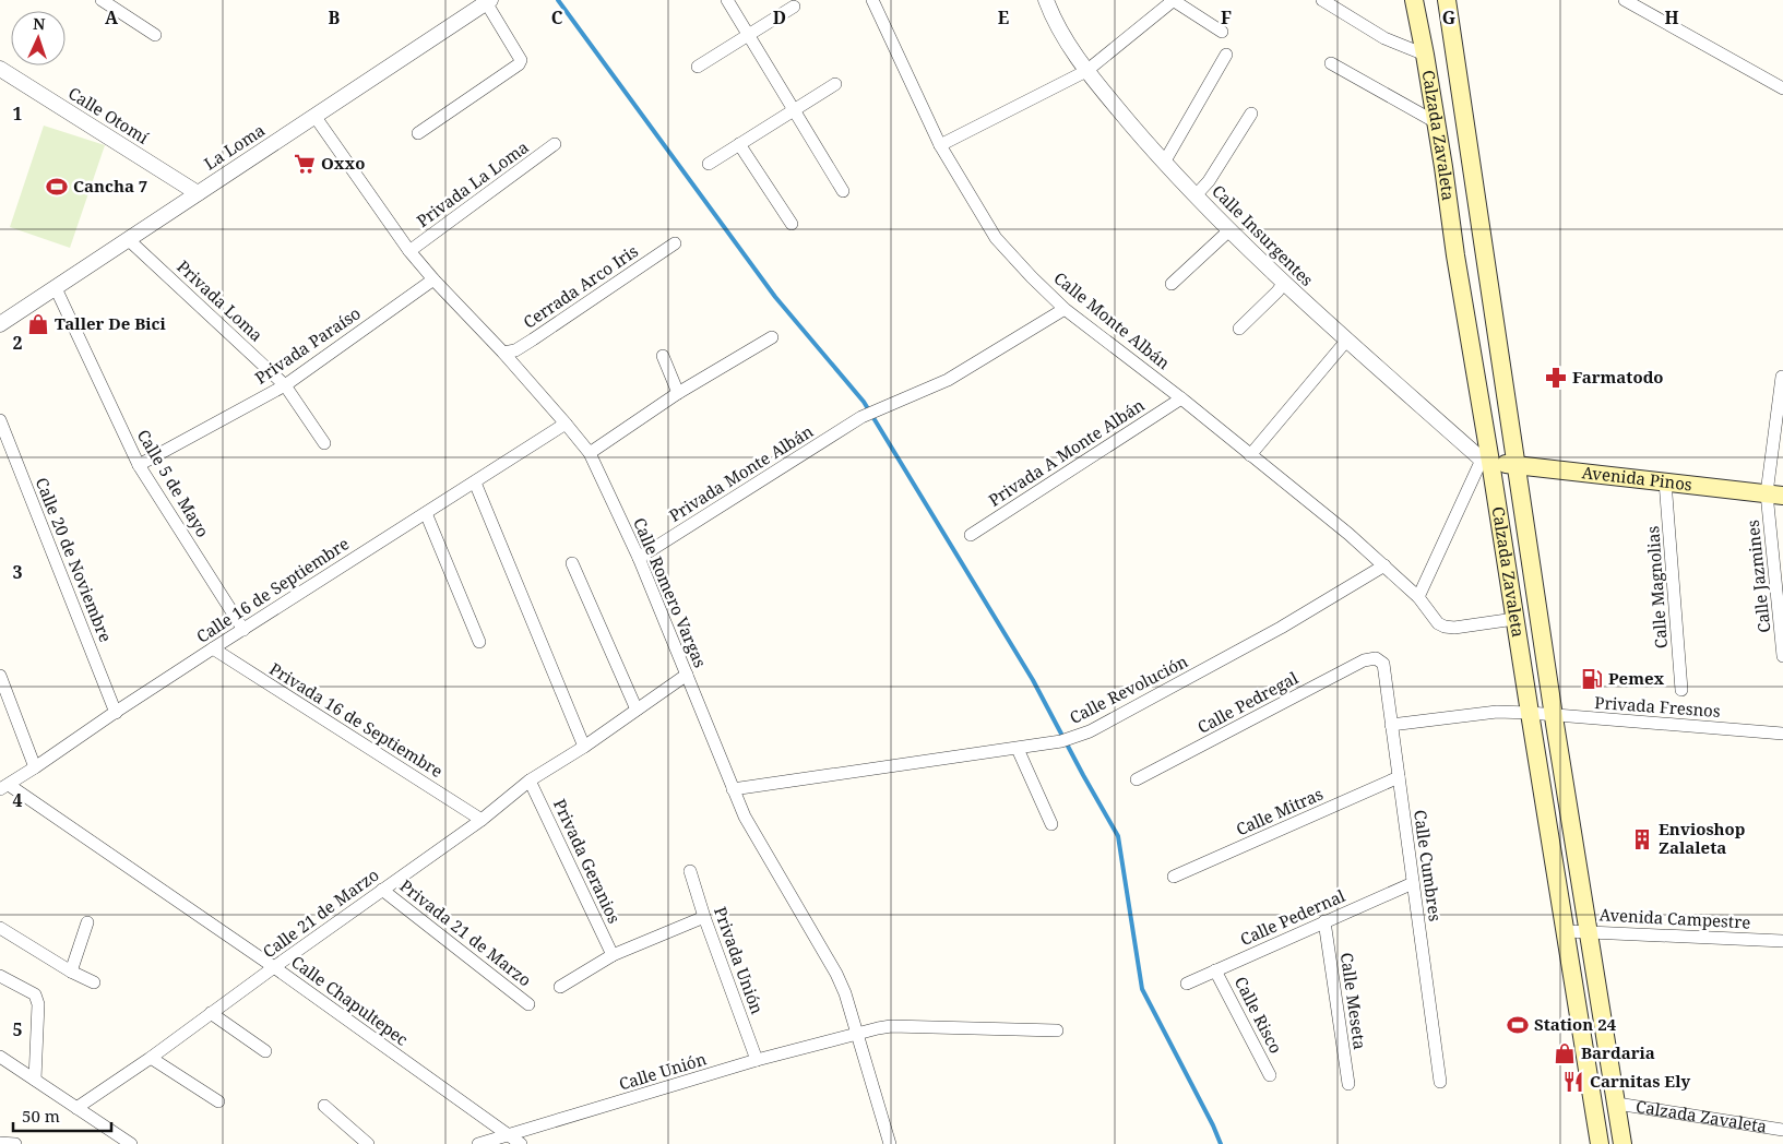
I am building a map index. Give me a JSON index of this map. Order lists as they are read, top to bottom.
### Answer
{
  "streets": {
    "main road": ["Calzada Zavaleta", "Avenida Pinos"],
    "street": [
      "Calle Otomí",
      "La Loma",
      "Privada La Loma",
      "Calle Insurgentes",
      "Cerrada Arco Iris",
      "Privada Loma",
      "Calle Monte Albán",
      "Privada Paraíso",
      "Privada A Monte Albán",
      "Privada Monte Albán",
      "Calle 5 de Mayo",
      "Calle 20 de Noviembre",
      "Calle Jazmines",
      "Calle Magnolias",
      "Calle 16 de Septiembre",
      "Calle Romero Vargas",
      "Calle Revolución",
      "Calle Pedregal",
      "Privada Fresnos",
      "Privada 16 de Septiembre",
      "Calle Mitras",
      "Privada Geranios",
      "Calle Cumbres",
      "Calle 21 de Marzo",
      "Calle Pedernal",
      "Avenida Campestre",
      "Privada 21 de Marzo",
      "Privada Unión",
      "Calle Chapultepec",
      "Calle Meseta",
      "Calle Risco",
      "Calle Unión"
    ]
  },
  "crossings": [
    ["Calle Otomí", "La Loma"],
    ["Calzada Zavaleta", "Calle Insurgentes"],
    ["Calzada Zavaleta", "Calle Monte Albán"],
    ["Calzada Zavaleta", "Avenida Pinos"],
    ["Calzada Zavaleta", "Privada Fresnos"],
    ["Calzada Zavaleta", "Avenida Campestre"],
    ["La Loma", "Privada Loma"],
    ["La Loma", "Calle 5 de Mayo"],
    ["La Loma", "Calle Romero Vargas"],
    ["Privada La Loma", "Calle Romero Vargas"],
    ["Calle Insurgentes", "Avenida Pinos"],
    ["Cerrada Arco Iris", "Calle Romero Vargas"],
    ["Privada Loma", "Privada Paraíso"],
    ["Calle Monte Albán", "Privada A Monte Albán"],
    ["Calle Monte Albán", "Privada Monte Albán"],
    ["Calle Monte Albán", "Calle Revolución"],
    ["Privada Paraíso", "Calle 5 de Mayo"],
    ["Privada Paraíso", "Calle Romero Vargas"],
    ["Privada Monte Albán", "Calle Romero Vargas"],
    ["Avenida Pinos", "Calle Jazmines"],
    ["Avenida Pinos", "Calle Magnolias"],
    ["Calle 5 de Mayo", "Calle 16 de Septiembre"],
    ["Calle 20 de Noviembre", "Calle 16 de Septiembre"],
    ["Calle 16 de Septiembre", "Calle Romero Vargas"],
    ["Calle 16 de Septiembre", "Privada 16 de Septiembre"],
    ["Calle 16 de Septiembre", "Calle Chapultepec"],
    ["Calle Romero Vargas", "Calle Revolución"],
    ["Calle Romero Vargas", "Calle 21 de Marzo"],
    ["Calle Romero Vargas", "Calle Unión"],
    ["Calle Pedregal", "Calle Cumbres"],
    ["Privada Fresnos", "Calle Cumbres"],
    ["Privada 16 de Septiembre", "Calle 21 de Marzo"],
    ["Calle Mitras", "Calle Cumbres"],
    ["Privada Geranios", "Calle 21 de Marzo"],
    ["Calle Cumbres", "Calle Pedernal"],
    ["Calle 21 de Marzo", "Privada 21 de Marzo"],
    ["Calle 21 de Marzo", "Calle Chapultepec"],
    ["Calle Pedernal", "Calle Meseta"],
    ["Calle Pedernal", "Calle Risco"],
    ["Privada Unión", "Calle Unión"],
    ["Calle Chapultepec", "Calle Unión"]
  ],
  "places": {
    "supermarket": ["Oxxo"],
    "sports": ["Cancha 7", "Station 24"],
    "shop": ["Taller De Bici", "Bardaria"],
    "pharmacy": ["Farmatodo"],
    "fuel station": ["Pemex"],
    "building": ["Envioshop Zalaleta"],
    "restaurant": ["Carnitas Ely"]
  },
  "scale_bar": "50 m",
  "north": "top",
  "grid": {
    "columns": [
      "A",
      "B",
      "C",
      "D",
      "E",
      "F",
      "G",
      "H"
    ],
    "rows": [
      "1",
      "2",
      "3",
      "4",
      "5"
    ]
  }
}
